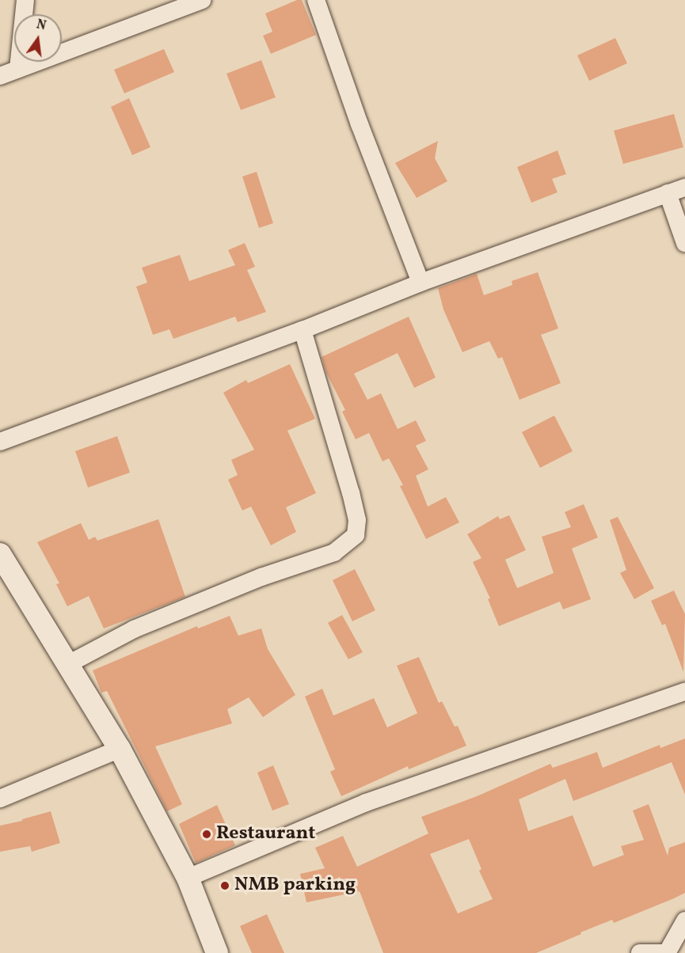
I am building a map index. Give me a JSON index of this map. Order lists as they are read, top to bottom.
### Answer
{
  "places": ["Restaurant", "NMB parking"],
  "north": "top"
}
